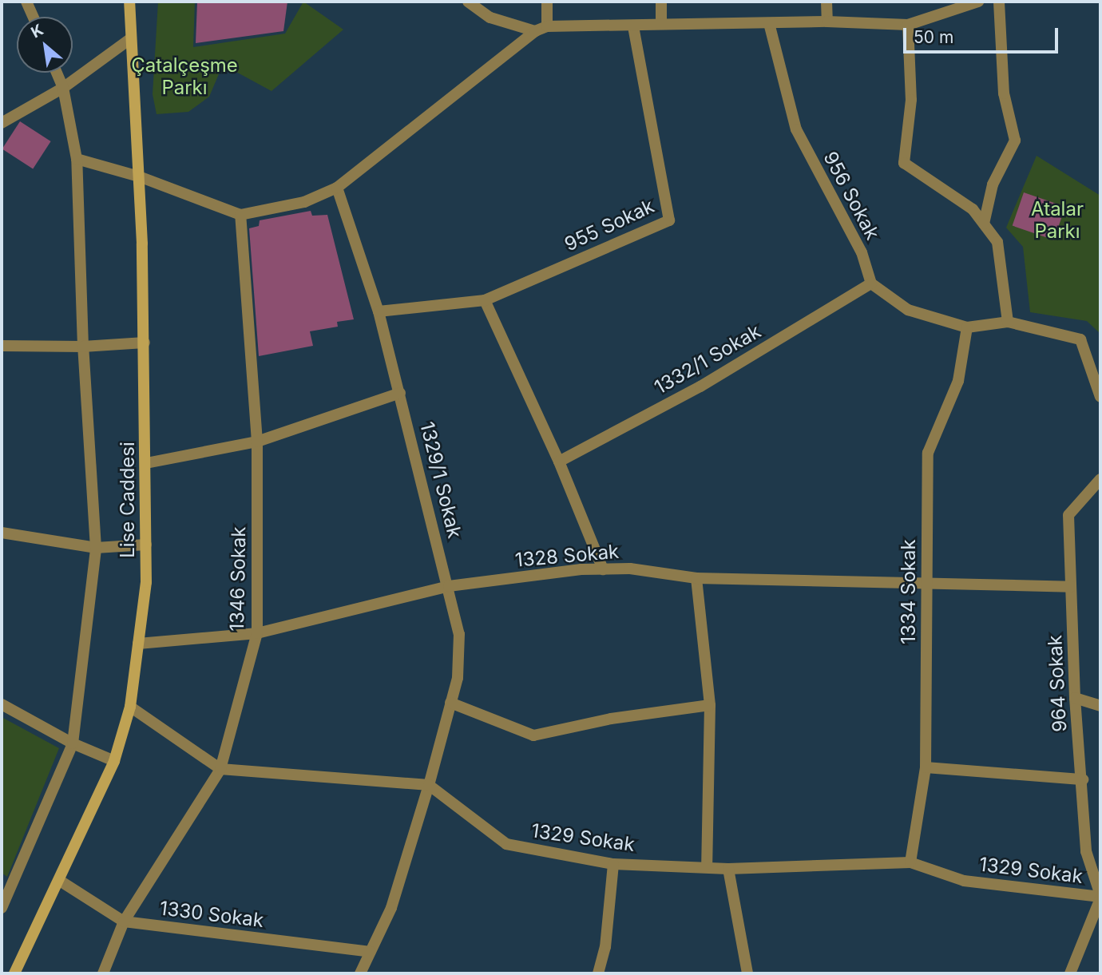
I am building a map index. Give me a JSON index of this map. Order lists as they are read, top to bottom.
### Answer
{
  "streets": {
    "main road": ["Lise Caddesi"],
    "street": [
      "956 Sokak",
      "955 Sokak",
      "1332/1 Sokak",
      "1329/1 Sokak",
      "1328 Sokak",
      "1346 Sokak",
      "1334 Sokak",
      "964 Sokak",
      "1329 Sokak",
      "1330 Sokak"
    ]
  },
  "crossings": [
    ["956 Sokak", "1332/1 Sokak"],
    ["955 Sokak", "1329/1 Sokak"],
    ["1329/1 Sokak", "1328 Sokak"],
    ["1329/1 Sokak", "1329 Sokak"],
    ["1329/1 Sokak", "1330 Sokak"],
    ["Lise Caddesi", "1328 Sokak"],
    ["Lise Caddesi", "1330 Sokak"],
    ["1328 Sokak", "1346 Sokak"],
    ["1328 Sokak", "1334 Sokak"],
    ["1328 Sokak", "964 Sokak"],
    ["1346 Sokak", "1330 Sokak"],
    ["1334 Sokak", "1329 Sokak"],
    ["964 Sokak", "1329 Sokak"]
  ],
  "parks": ["Çatalçeşme Parkı", "Atalar Parkı"],
  "scale_bar": "50 m",
  "north": "top left"
}
